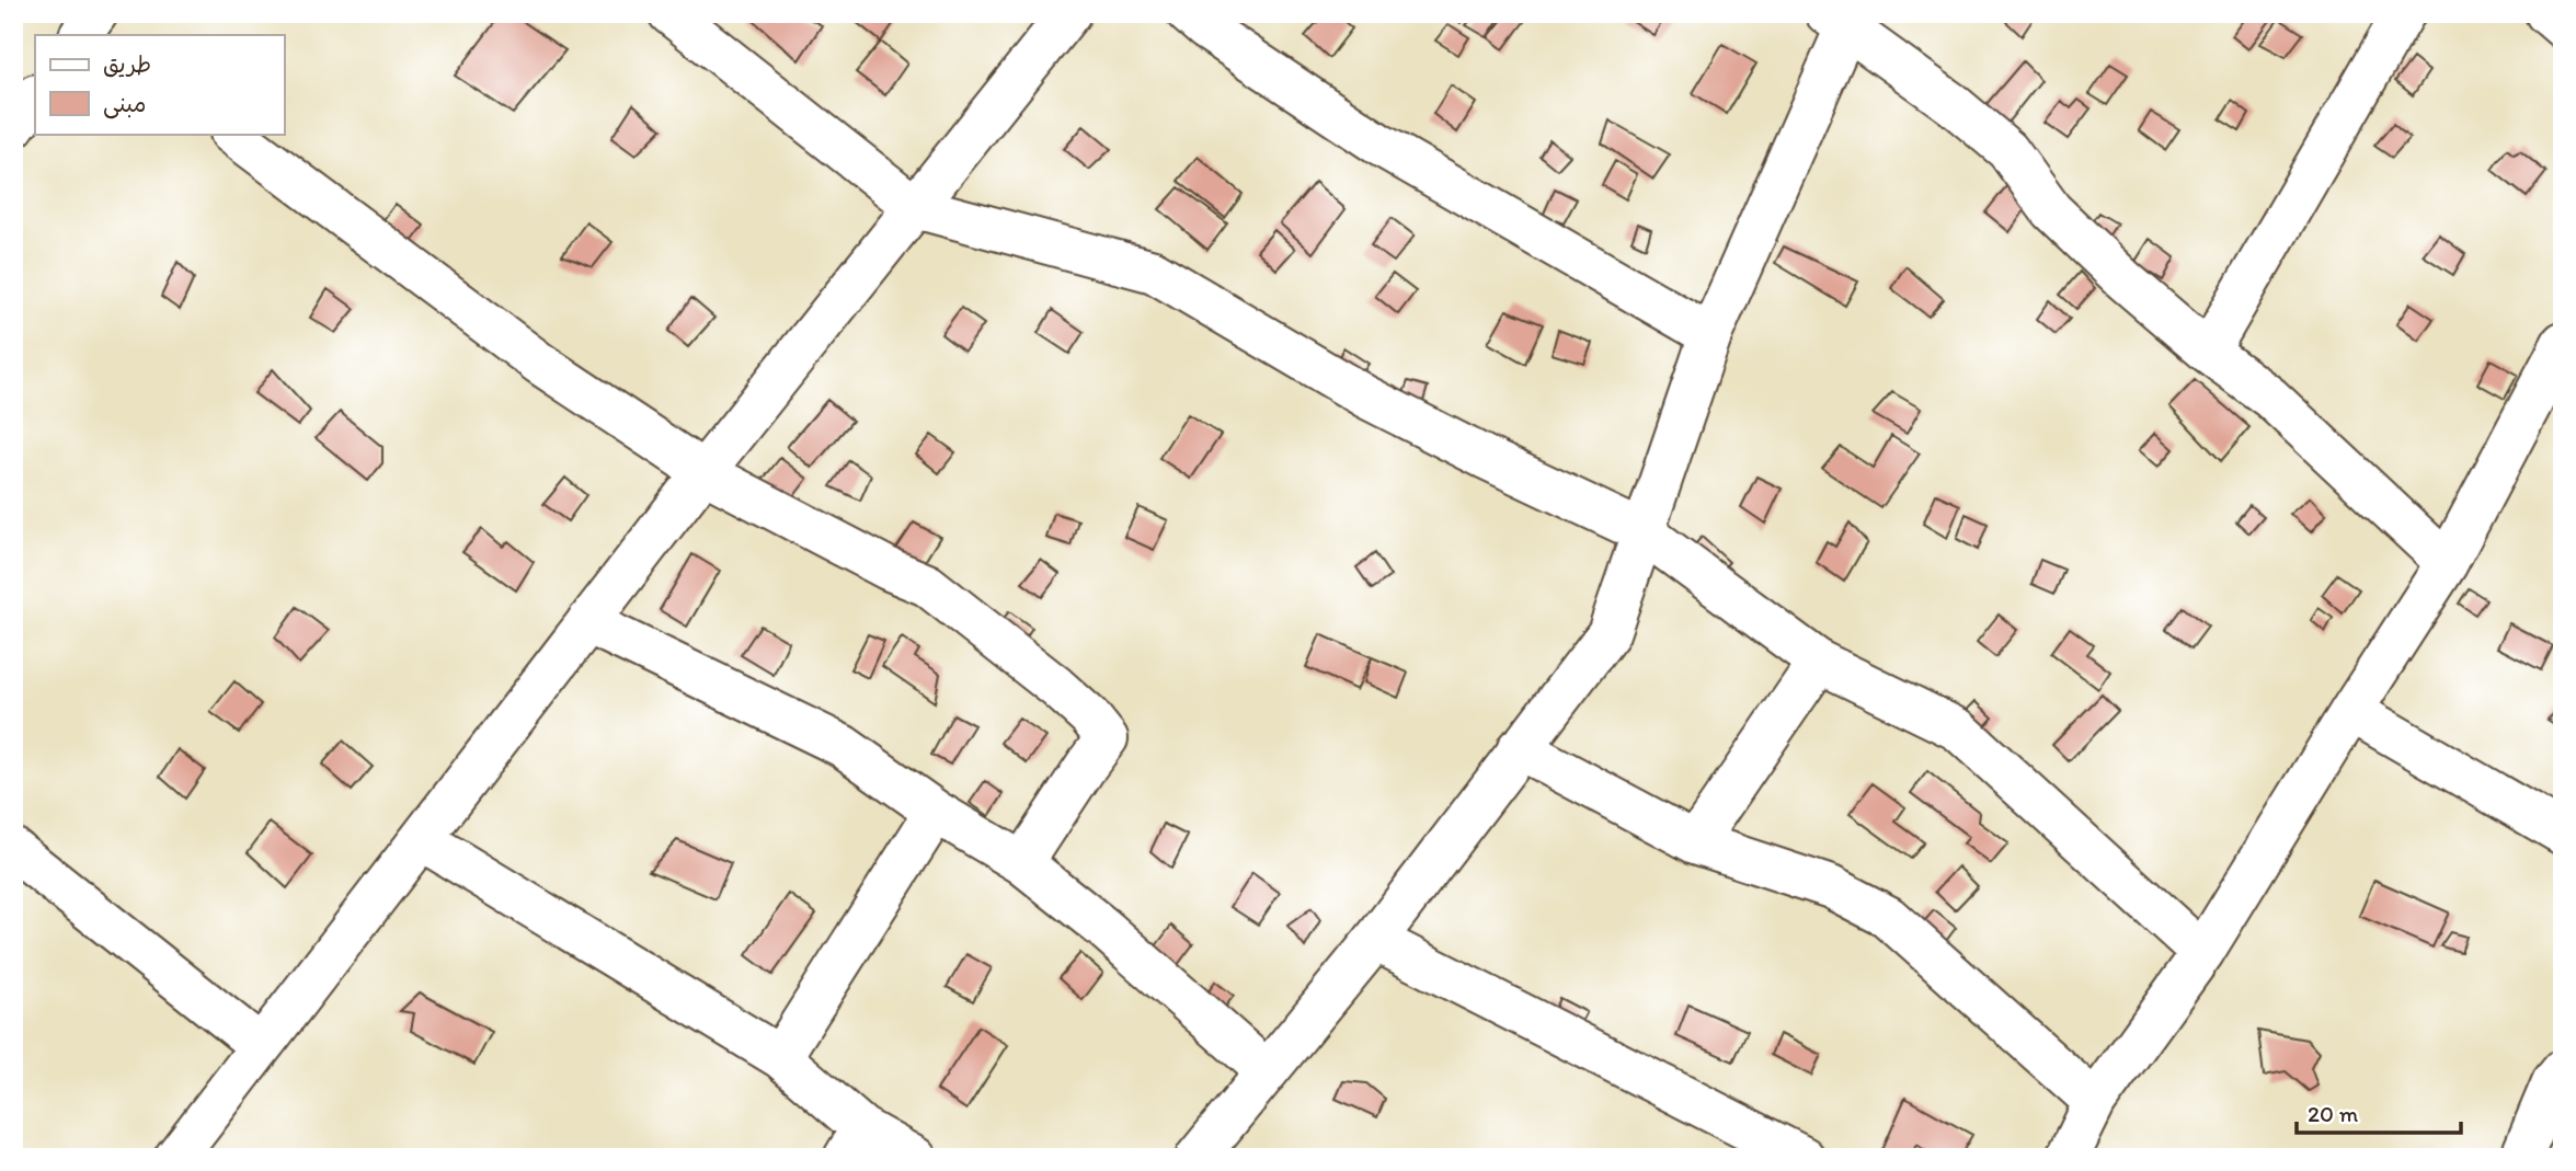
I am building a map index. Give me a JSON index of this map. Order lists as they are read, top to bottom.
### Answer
{
  "legend": ["طريق", "مبنى"],
  "scale_bar": "20 m"
}
